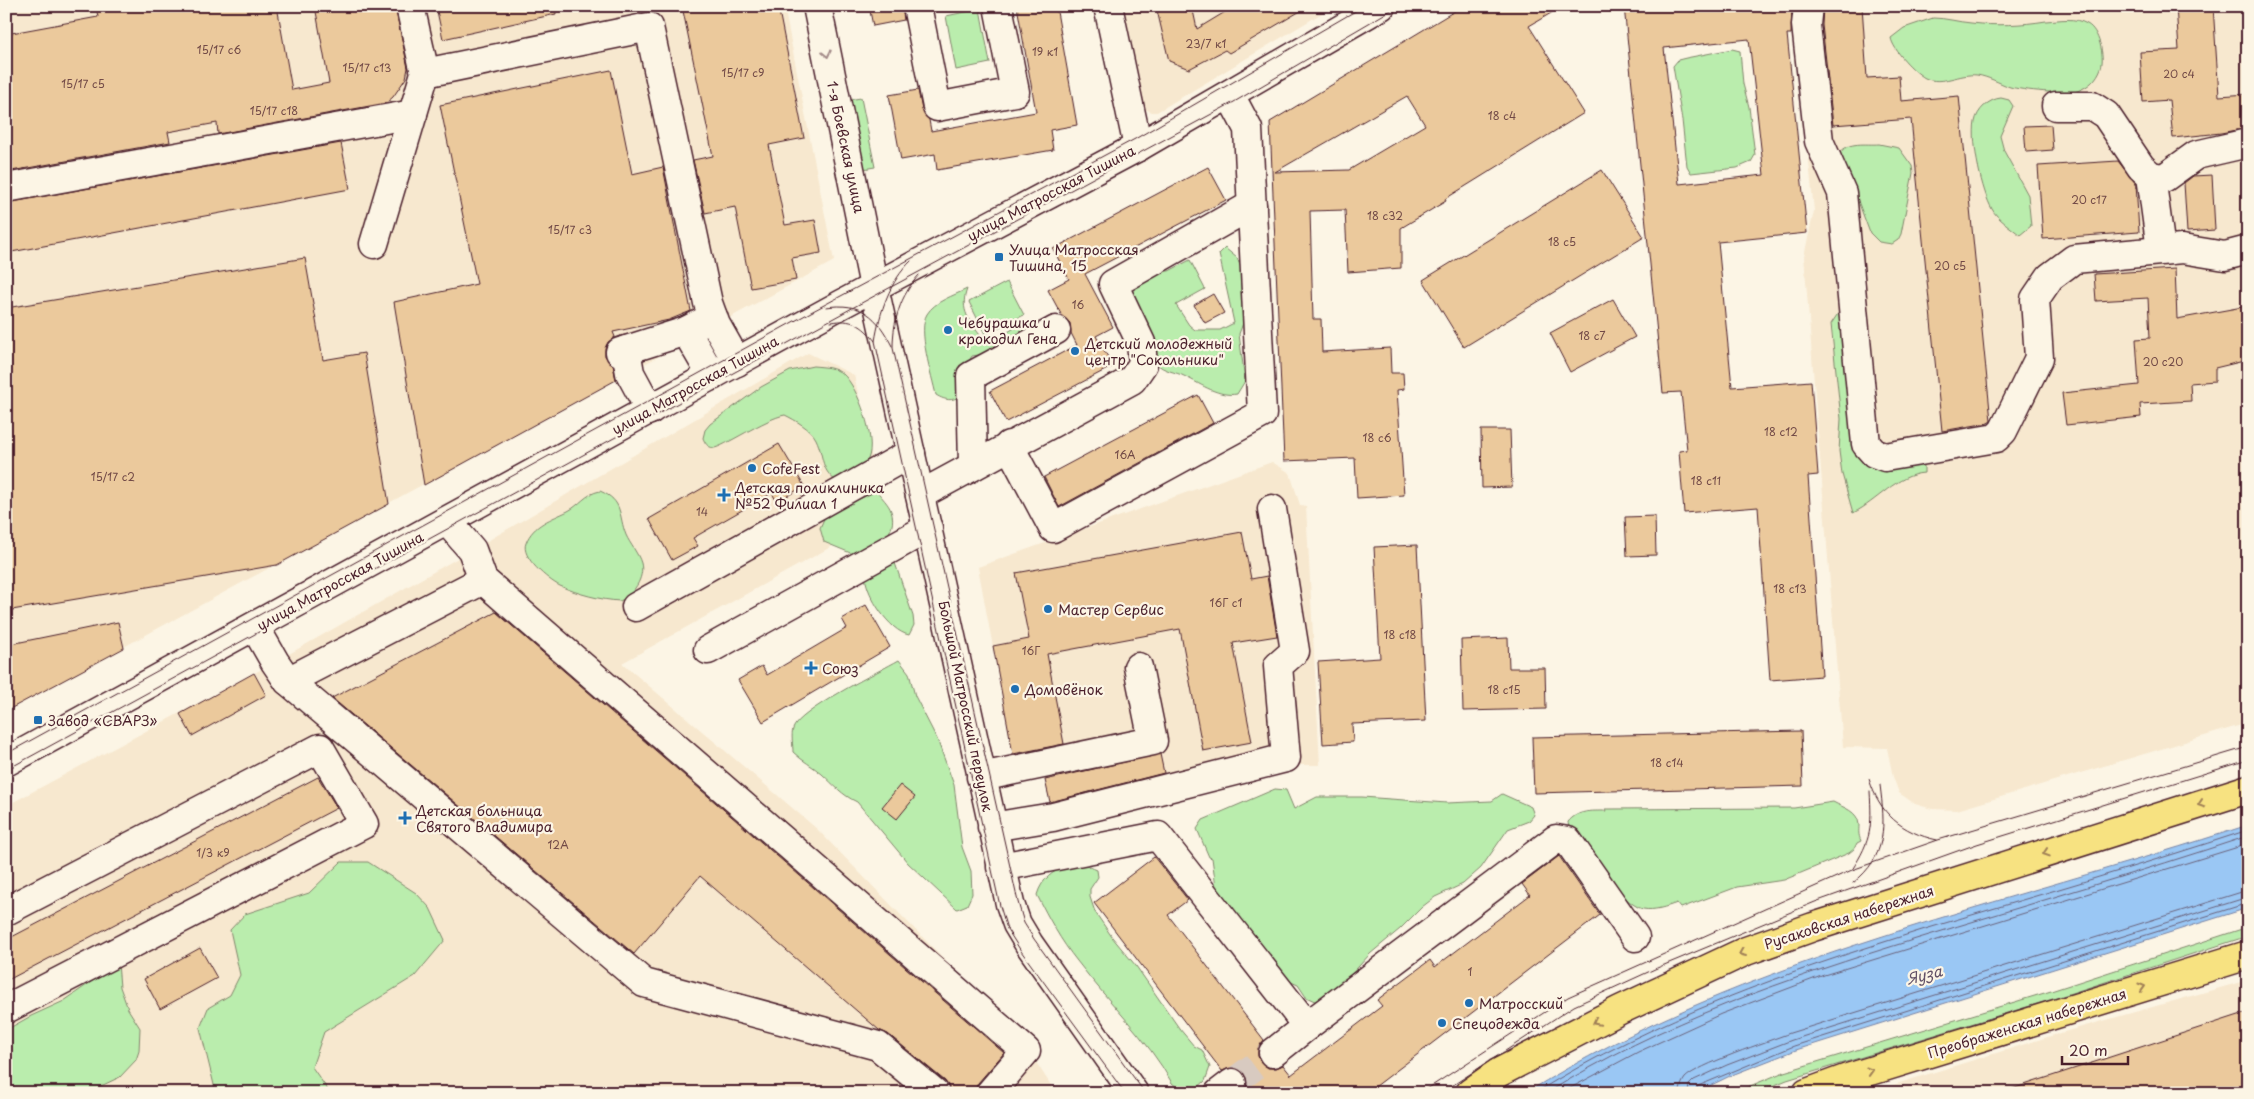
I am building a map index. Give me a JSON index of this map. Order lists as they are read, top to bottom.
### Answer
{
  "streets": {
    "main road": ["Русаковская набережная", "Преображенская набережная"],
    "street": ["1-я Боевская улица", "улица Матросская Тишина", "Большой Матросский переулок"]
  },
  "crossings": [
    ["1-я Боевская улица", "улица Матросская Тишина"],
    ["1-я Боевская улица", "Большой Матросский переулок"],
    ["улица Матросская Тишина", "Большой Матросский переулок"]
  ],
  "one_way": ["1-я Боевская улица", "Русаковская набережная", "Преображенская набережная"],
  "water": ["Яуза"],
  "places": {
    "transit": ["Улица Матросская Тишина, 15", "Завод «СВАРЗ»"],
    "other": [
      "Чебурашка и крокодил Гена",
      "Детский молодежный центр \"Сокольники\"",
      "CofeFest",
      "Мастер Сервис",
      "Домовёнок",
      "Матросский",
      "Спецодежда"
    ],
    "health": ["Детская поликлиника №52 Филиал 1", "Союз", "Детская больница Святого Владимира"]
  },
  "house_numbers": [
    "23/7 к1",
    "15/17 с6",
    "19 к1",
    "15/17 с13",
    "15/17 с9",
    "20 c4",
    "15/17 с5",
    "15/17 с18",
    "18 с4",
    "20 с17",
    "18 с32",
    "15/17 с3",
    "18 с5",
    "20 с5",
    "16",
    "18 с7",
    "20 с20",
    "18 с12",
    "18 с6",
    "16А",
    "15/17 с2",
    "18 с11",
    "14",
    "18 с13",
    "16Г с1",
    "18 с18",
    "16Г",
    "18 с15",
    "18 с14",
    "12А",
    "1/3 к9",
    "1"
  ],
  "scale_bar": "20 m"
}
